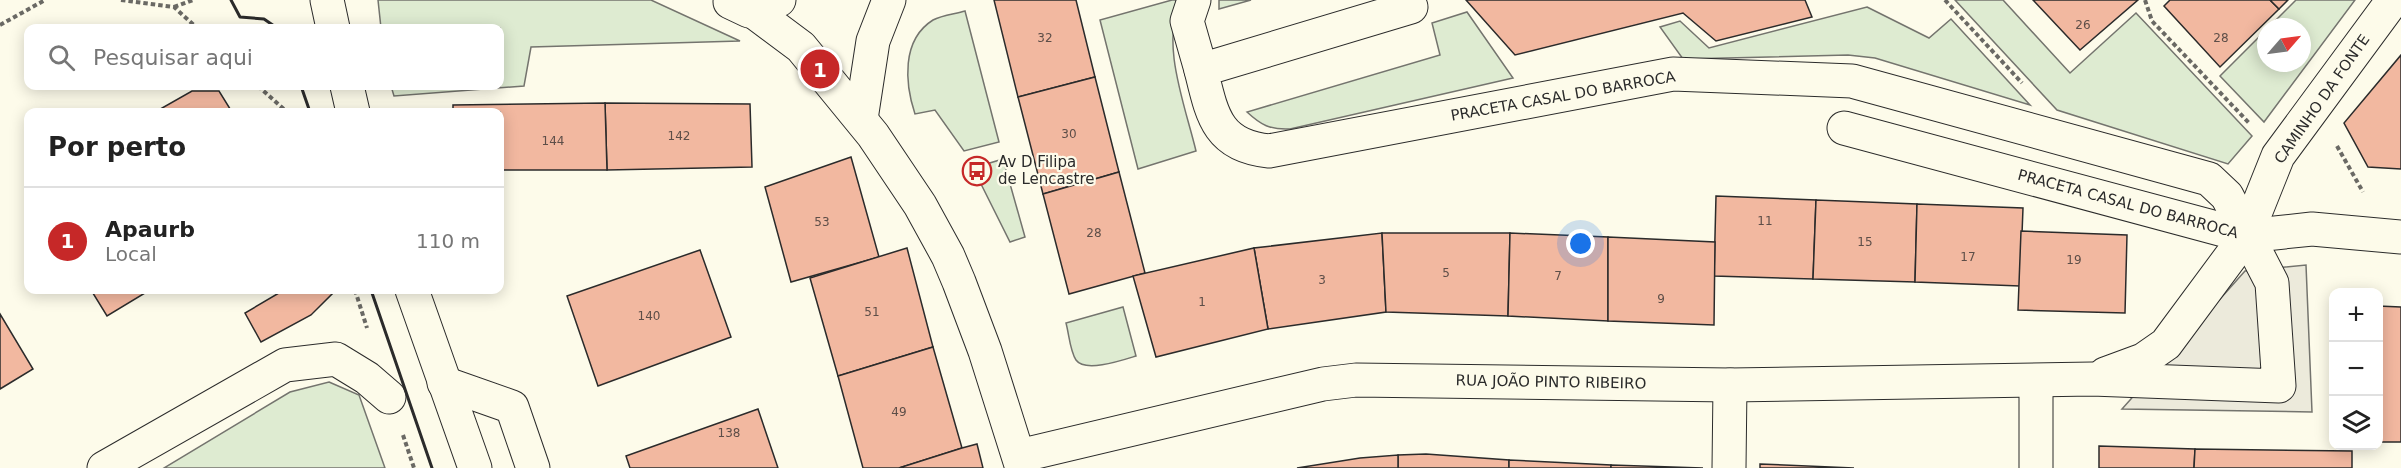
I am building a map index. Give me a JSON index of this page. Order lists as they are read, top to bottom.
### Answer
{
  "streets": {
    "street": ["PRACETA CASAL DO BARROCA", "CAMINHO DA FONTE", "RUA JOÃO PINTO RIBEIRO"]
  },
  "crossings": [
    ["PRACETA CASAL DO BARROCA", "CAMINHO DA FONTE"],
    ["CAMINHO DA FONTE", "RUA JOÃO PINTO RIBEIRO"]
  ],
  "places": {
    "bus stop": ["Av D Filipa de Lencastre"]
  },
  "house_numbers": [
    "26",
    "32",
    "28",
    "30",
    "142",
    "144",
    "11",
    "53",
    "28",
    "15",
    "17",
    "19",
    "5",
    "7",
    "3",
    "9",
    "1",
    "51",
    "140",
    "49",
    "138"
  ],
  "north": "top right",
  "page": {
    "search": "Pesquisar aqui",
    "pins": "1",
    "heading": "Por perto",
    "list": [
      {
        "mark": "1",
        "name": "Apaurb",
        "note": "Local",
        "value": "110 m"
      }
    ],
    "map_buttons": ["+", "−"]
  }
}
